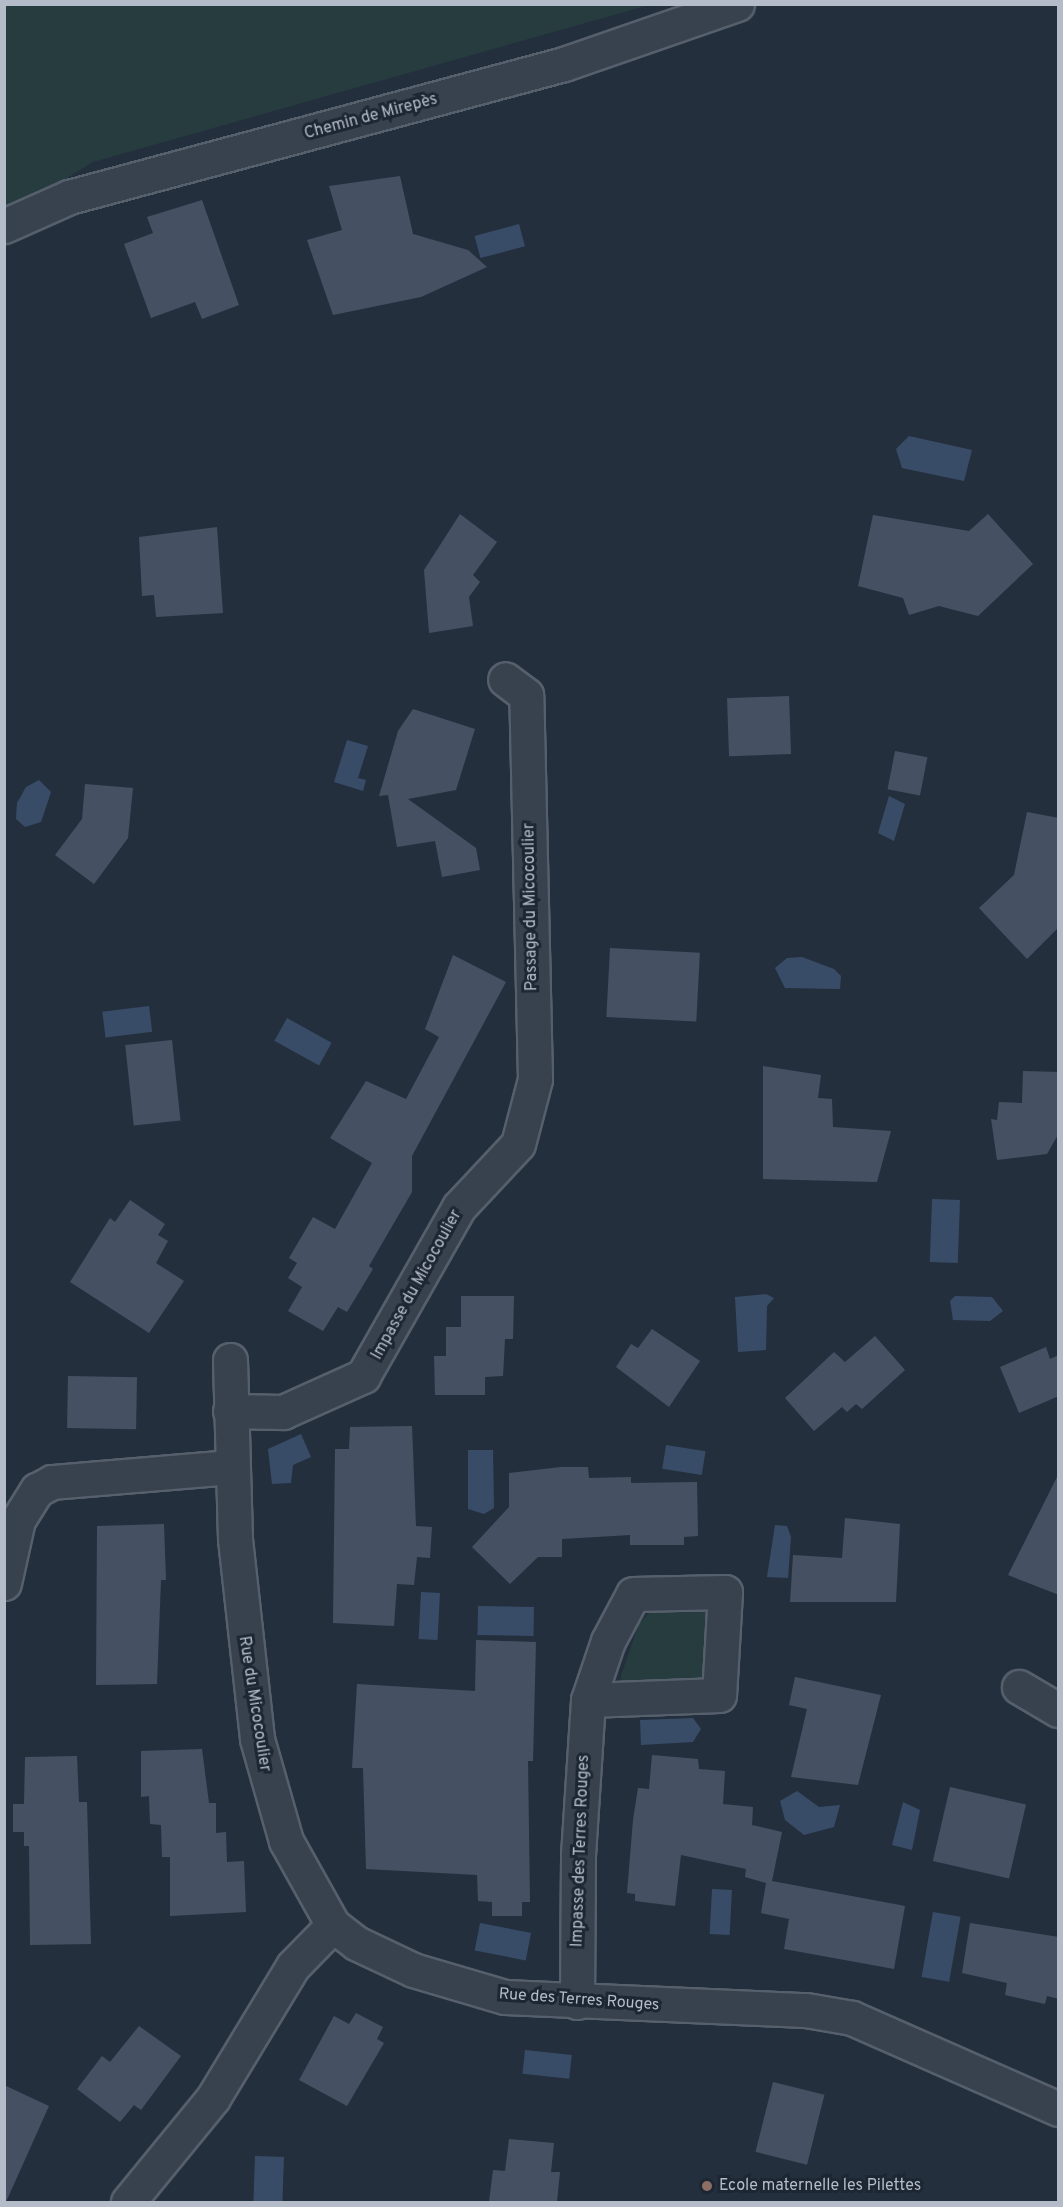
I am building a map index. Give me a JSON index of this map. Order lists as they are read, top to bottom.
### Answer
{
  "streets": {
    "street": [
      "Chemin de Mirepès",
      "Passage du Micocoulier",
      "Impasse du Micocoulier",
      "Rue du Micocoulier",
      "Impasse des Terres Rouges",
      "Rue des Terres Rouges"
    ]
  },
  "crossings": [
    ["Passage du Micocoulier", "Impasse du Micocoulier"],
    ["Impasse du Micocoulier", "Rue du Micocoulier"],
    ["Rue du Micocoulier", "Rue des Terres Rouges"],
    ["Impasse des Terres Rouges", "Rue des Terres Rouges"]
  ],
  "places": ["Ecole maternelle les Pilettes"]
}
